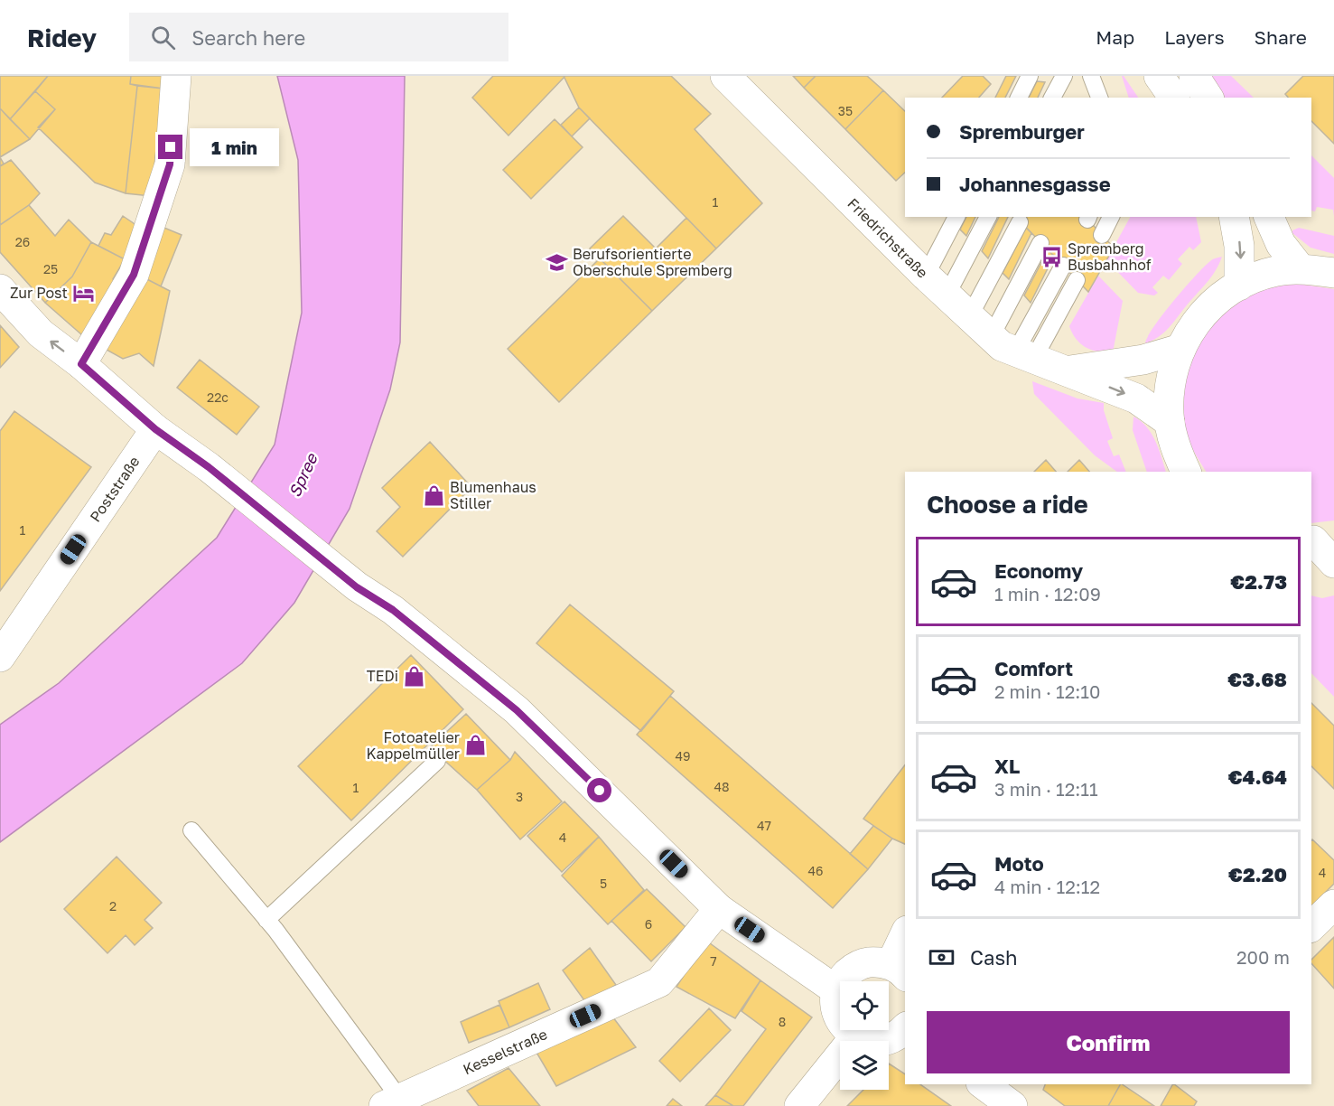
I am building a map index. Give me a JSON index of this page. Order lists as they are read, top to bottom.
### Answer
{
  "streets": {
    "street": ["Friedrichstraße", "Poststraße", "Kesselstraße"]
  },
  "water": ["Spree"],
  "places": {
    "bus stop": ["Spremberg Busbahnhof"],
    "school or university": ["Berufsorientierte Oberschule Spremberg"],
    "hotel": ["Zur Post"],
    "shop": ["Blumenhaus Stiller", "TEDi", "Fotoatelier Kappelmüller"]
  },
  "house_numbers": [
    "35",
    "1",
    "26",
    "25",
    "22c",
    "1",
    "49",
    "48",
    "1",
    "3",
    "47",
    "4",
    "46",
    "4",
    "5",
    "2",
    "6",
    "7",
    "8"
  ],
  "page": {
    "header": "Ridey",
    "search": "Search here",
    "nav": ["Map", "Layers", "Share"],
    "banner": ["Spremburger", "Johannesgasse"],
    "bubble": "1 min",
    "heading": "Choose a ride",
    "list": [
      {
        "name": "Economy",
        "note": "1 min · 12:09",
        "value": "€2.73"
      },
      {
        "name": "Comfort",
        "note": "2 min · 12:10",
        "value": "€3.68"
      },
      {
        "name": "XL",
        "note": "3 min · 12:11",
        "value": "€4.64"
      },
      {
        "name": "Moto",
        "note": "4 min · 12:12",
        "value": "€2.20"
      }
    ],
    "pay": ["Cash", "200 m"],
    "buttons": "Confirm"
  }
}
